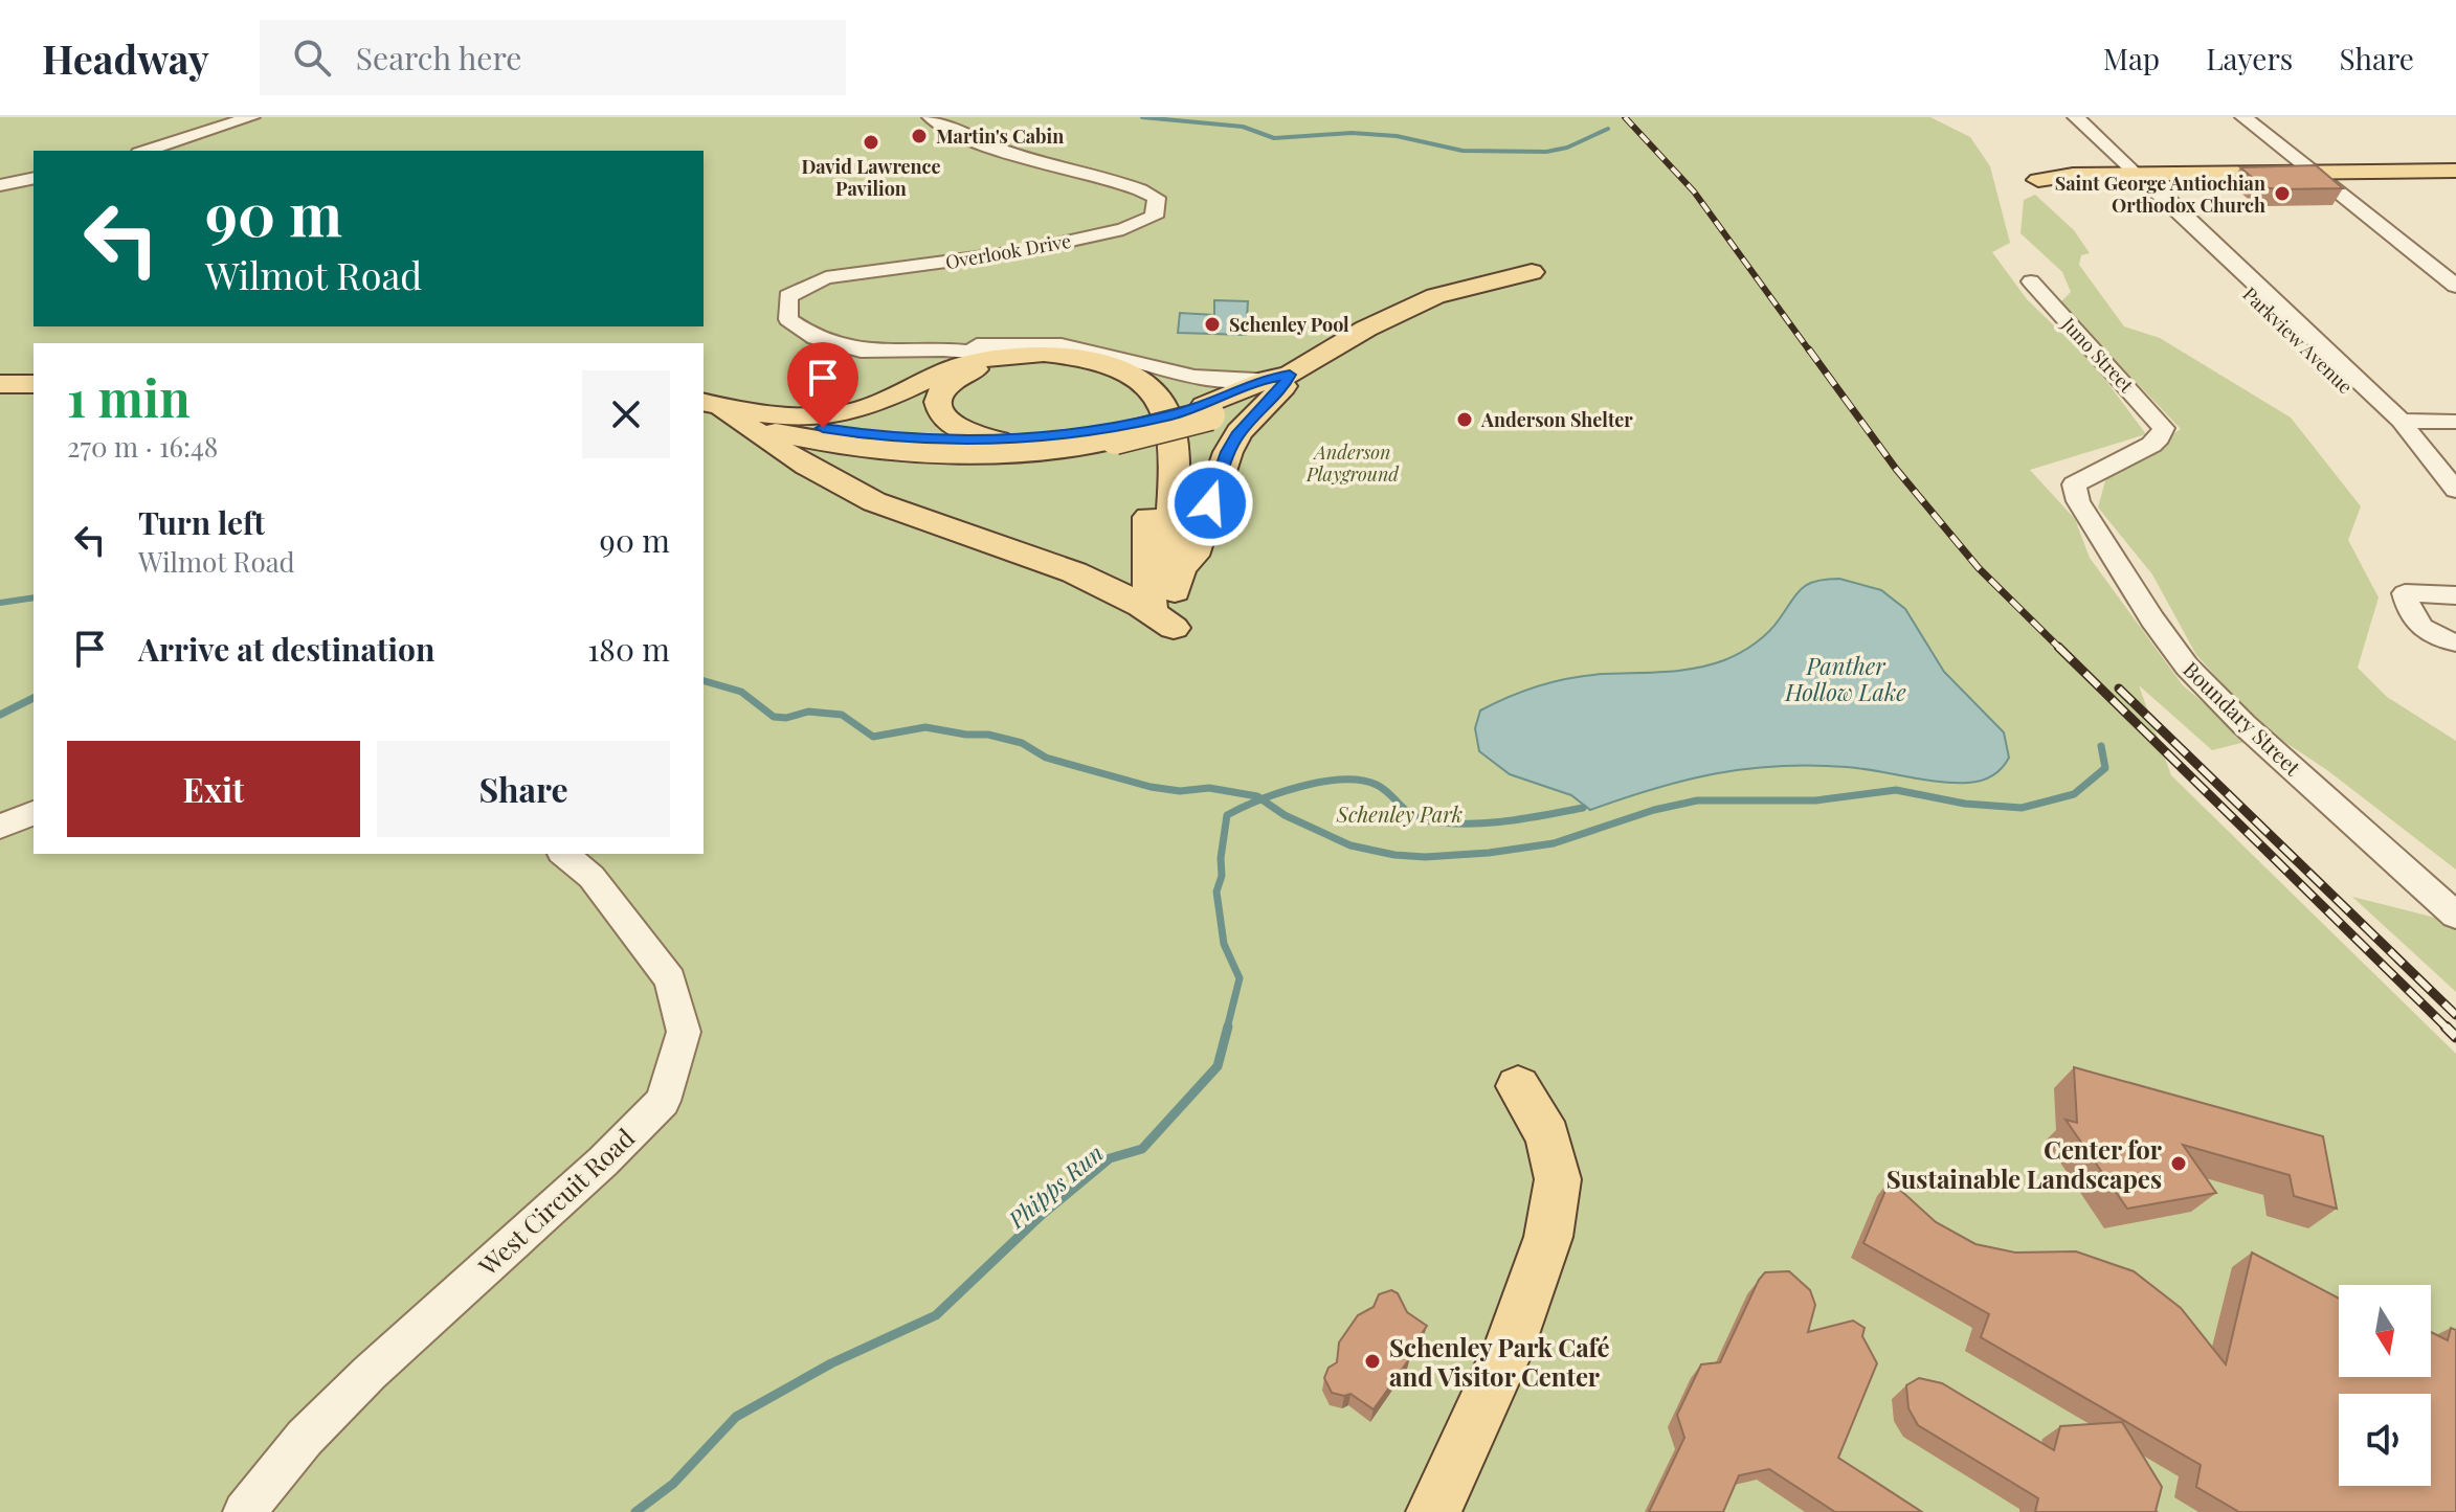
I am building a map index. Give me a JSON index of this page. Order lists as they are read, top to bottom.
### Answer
{
  "streets": {
    "street": [
      "Overlook Drive",
      "Parkview Avenue",
      "Juno Street",
      "Boundary Street",
      "West Circuit Road"
    ]
  },
  "crossings": [
    ["Juno Street", "Boundary Street"]
  ],
  "water": ["Panther Hollow Lake", "Phipps Run"],
  "parks": ["Anderson Playground", "Schenley Park"],
  "places": [
    "Martin's Cabin",
    "David Lawrence Pavilion",
    "Saint George Antiochian Orthodox Church",
    "Schenley Pool",
    "Anderson Shelter",
    "Center for Sustainable Landscapes",
    "Schenley Park Café and Visitor Center"
  ],
  "north": "bottom",
  "page": {
    "header": "Headway",
    "search": "Search here",
    "nav": ["Map", "Layers", "Share"],
    "turn": ["90 m", "Wilmot Road"],
    "heading": ["1 min", "270 m · 16:48"],
    "list": [
      {
        "name": "Turn left",
        "note": "Wilmot Road",
        "value": "90 m"
      },
      {
        "name": "Arrive at destination",
        "value": "180 m"
      }
    ],
    "buttons": ["Exit", "Share"]
  }
}
